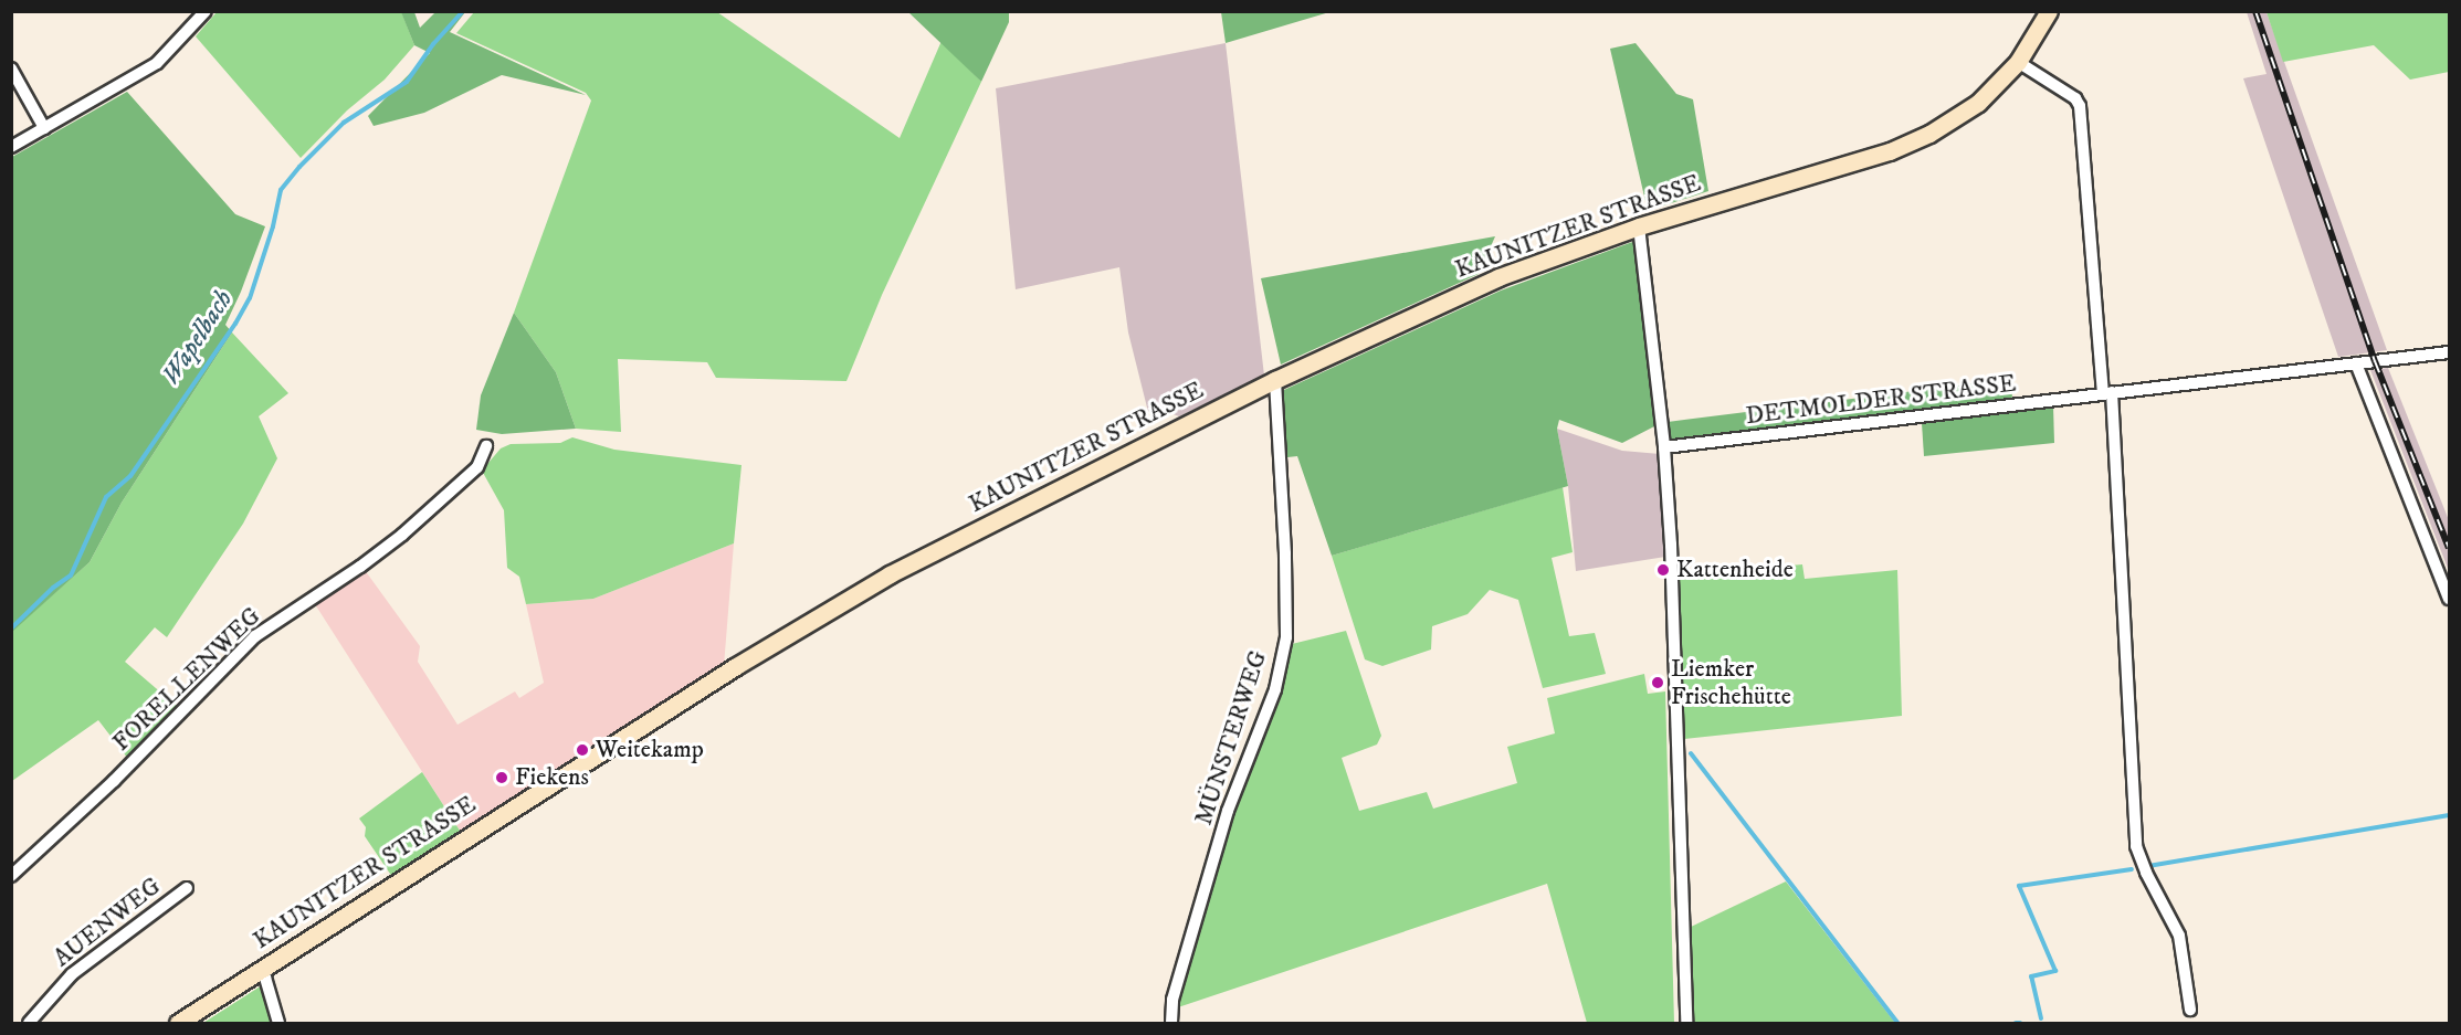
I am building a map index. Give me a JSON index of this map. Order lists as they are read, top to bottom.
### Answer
{
  "streets": {
    "street": [
      "KAUNITZER STRASSE",
      "DETMOLDER STRASSE",
      "FORELLENWEG",
      "MÜNSTERWEG",
      "AUENWEG"
    ]
  },
  "crossings": [
    ["KAUNITZER STRASSE", "MÜNSTERWEG"]
  ],
  "water": ["Wapelbach"],
  "places": [
    "Kattenheide",
    "Liemker Frischehütte",
    "Weitekamp",
    "Fiekens"
  ]
}
